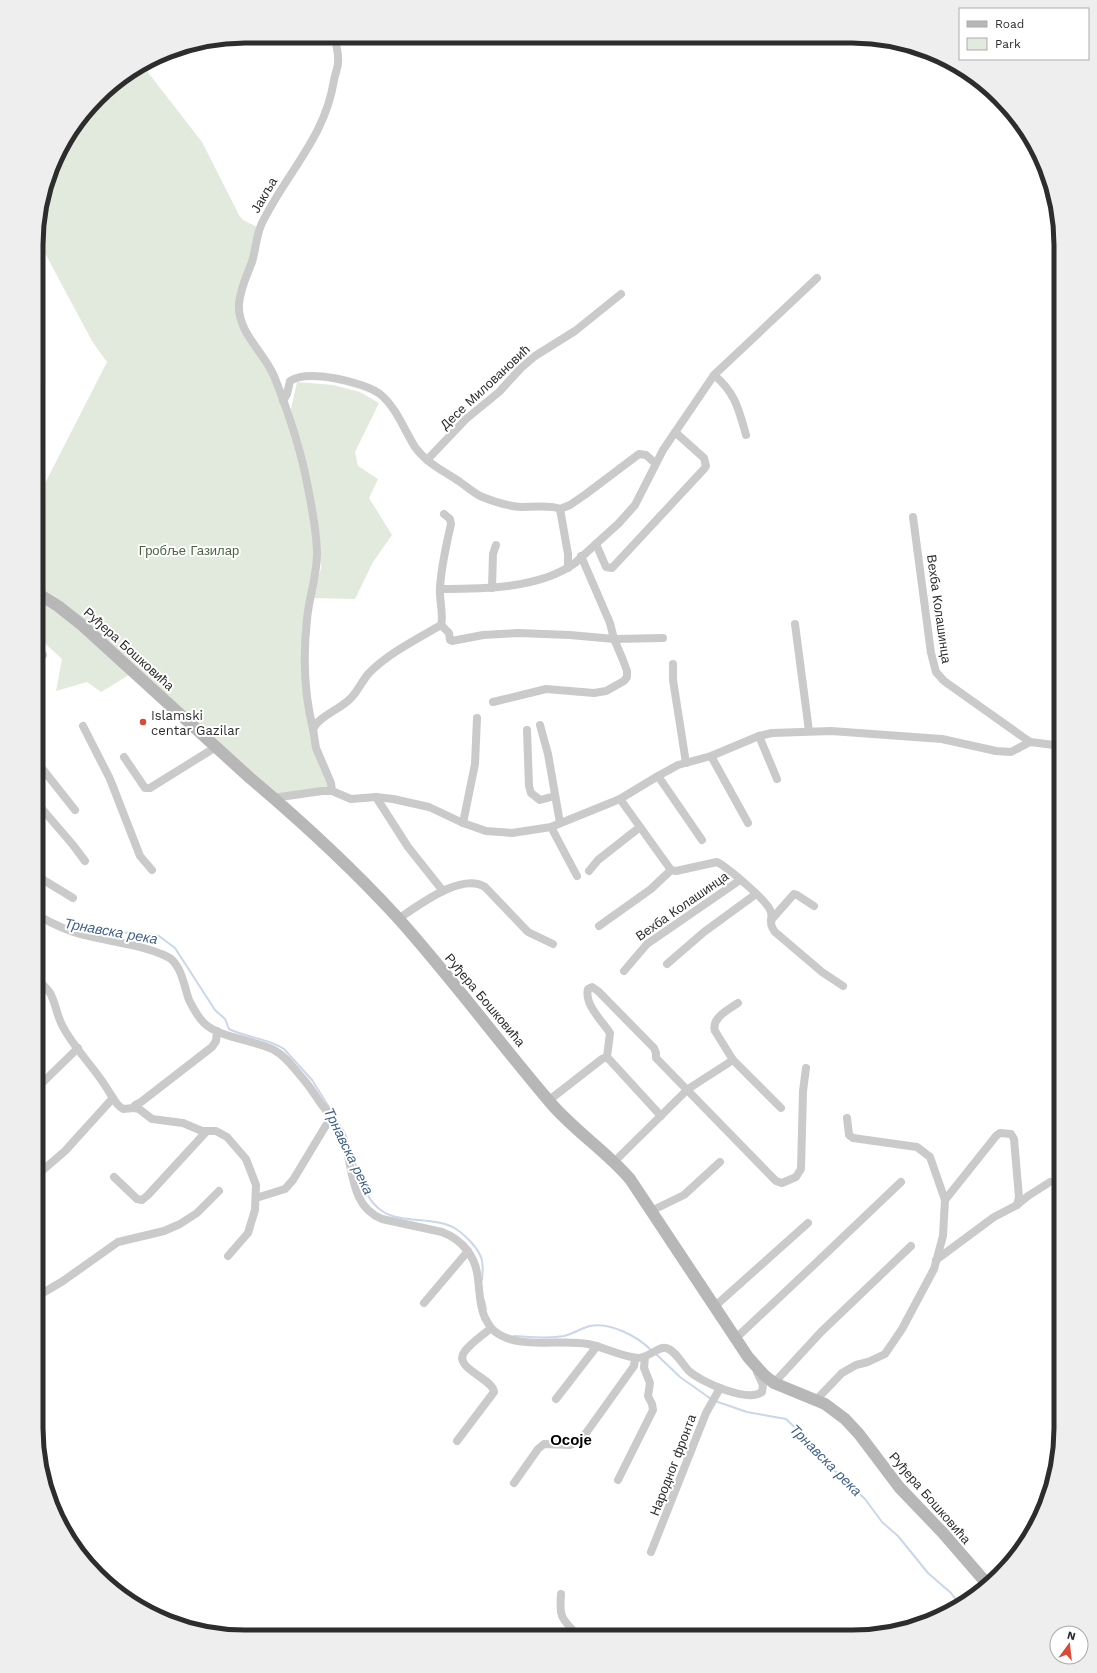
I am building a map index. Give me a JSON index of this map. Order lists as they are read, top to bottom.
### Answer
{
  "streets": {
    "main road": ["Руђера Бошковића"],
    "street": [
      "Јакља",
      "Десе Миловановић",
      "Вехба Колашинца",
      "Народног фронта"
    ]
  },
  "crossings": [
    ["Руђера Бошковића", "Народног фронта"]
  ],
  "districts": ["Осоје"],
  "water": ["Трнавска река"],
  "parks": ["Гробље Газилар"],
  "places": ["Islamski centar Gazilar"],
  "legend": ["Road", "Park"],
  "north": "top"
}
